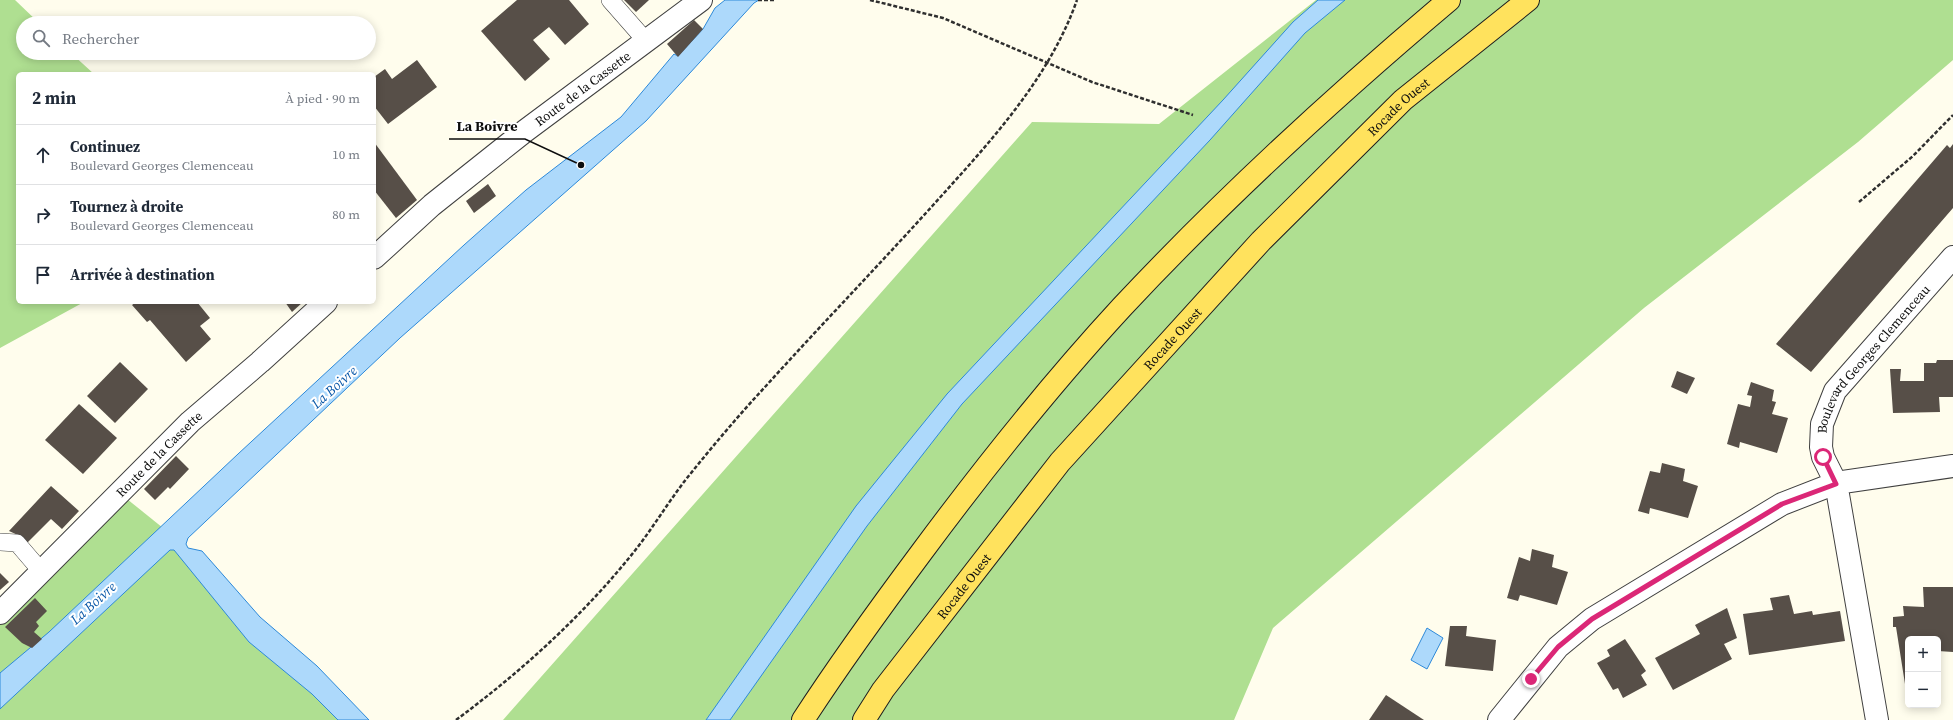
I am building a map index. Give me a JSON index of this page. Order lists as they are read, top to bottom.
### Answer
{
  "streets": {
    "main road": ["Rocade Ouest"],
    "street": ["Route de la Cassette", "Boulevard Georges Clemenceau"]
  },
  "water": ["La Boivre"],
  "places": ["La Boivre"],
  "page": {
    "search": "Rechercher",
    "heading": ["2 min", "À pied · 90 m"],
    "list": [
      ["Continuez", "Boulevard Georges Clemenceau", "10 m"],
      ["Tournez à droite", "Boulevard Georges Clemenceau", "80 m"],
      "Arrivée à destination"
    ],
    "map_buttons": ["+", "−"]
  }
}
